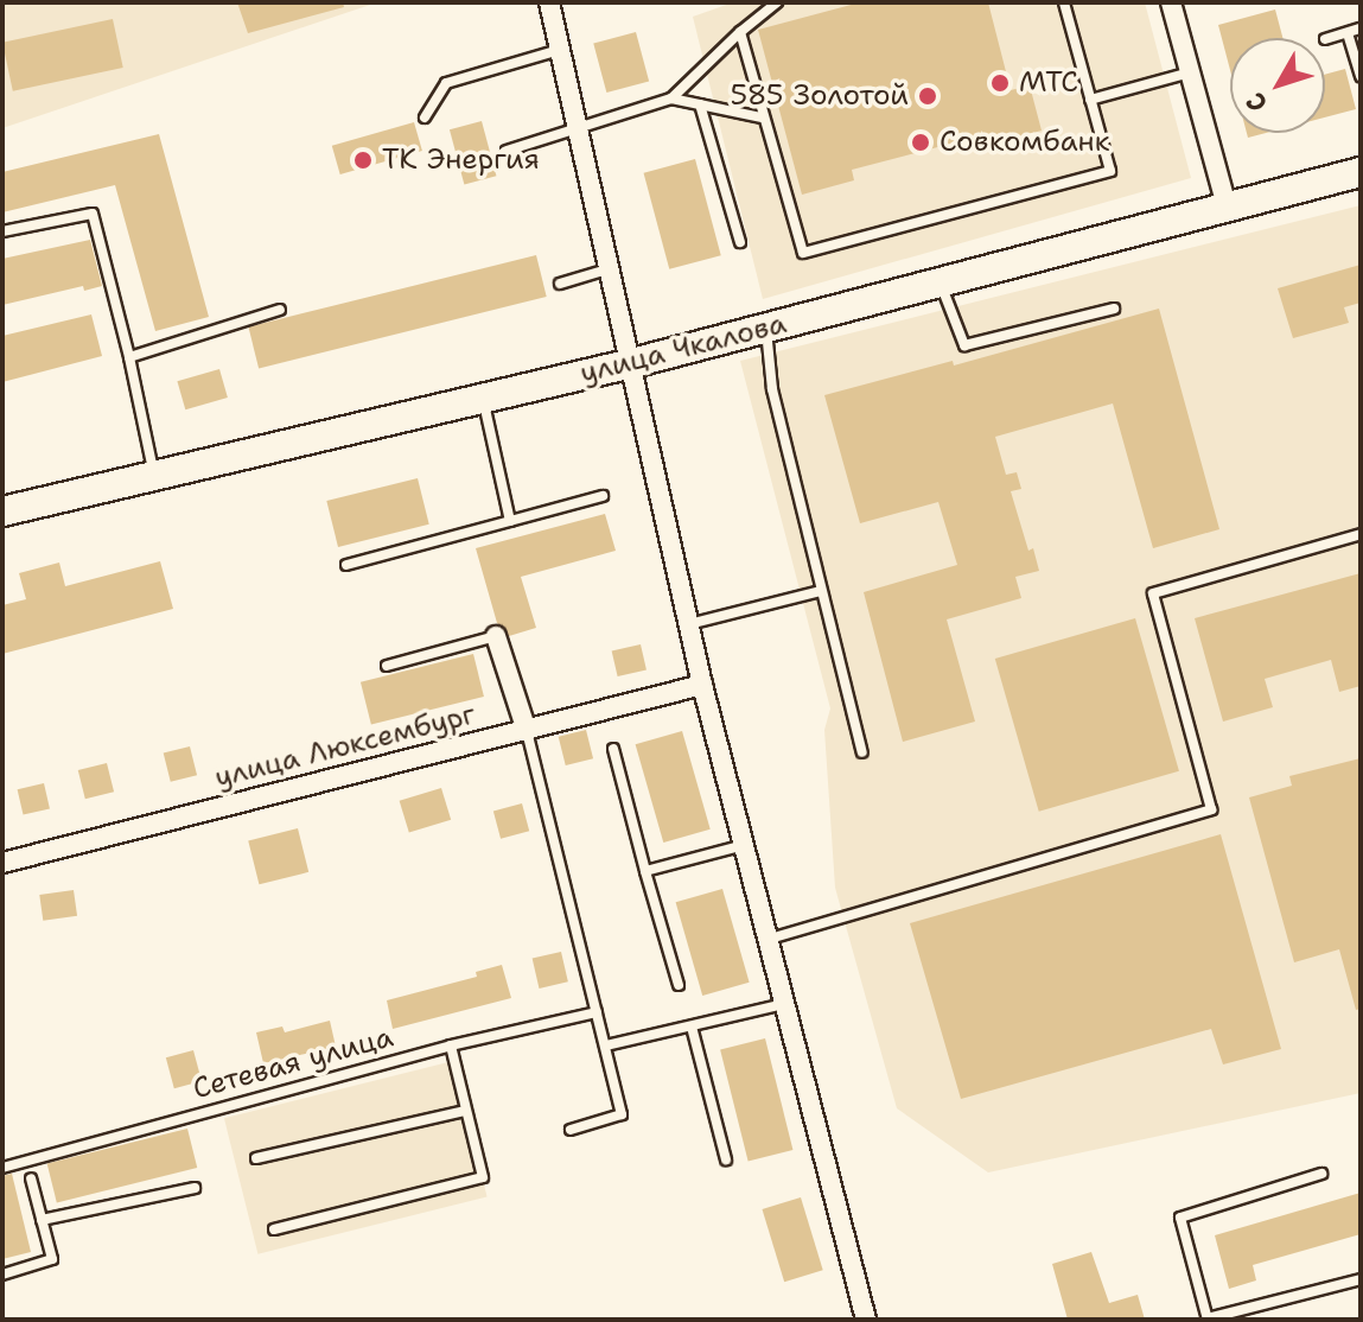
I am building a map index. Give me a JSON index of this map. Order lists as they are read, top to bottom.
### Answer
{
  "streets": {
    "street": ["улица Чкалова", "улица Люксембург"],
    "lane": ["Сетевая улица"]
  },
  "places": [
    "МТС",
    "585 Золотой",
    "Совкомбанк",
    "ТК Энергия"
  ],
  "north": "bottom left"
}
